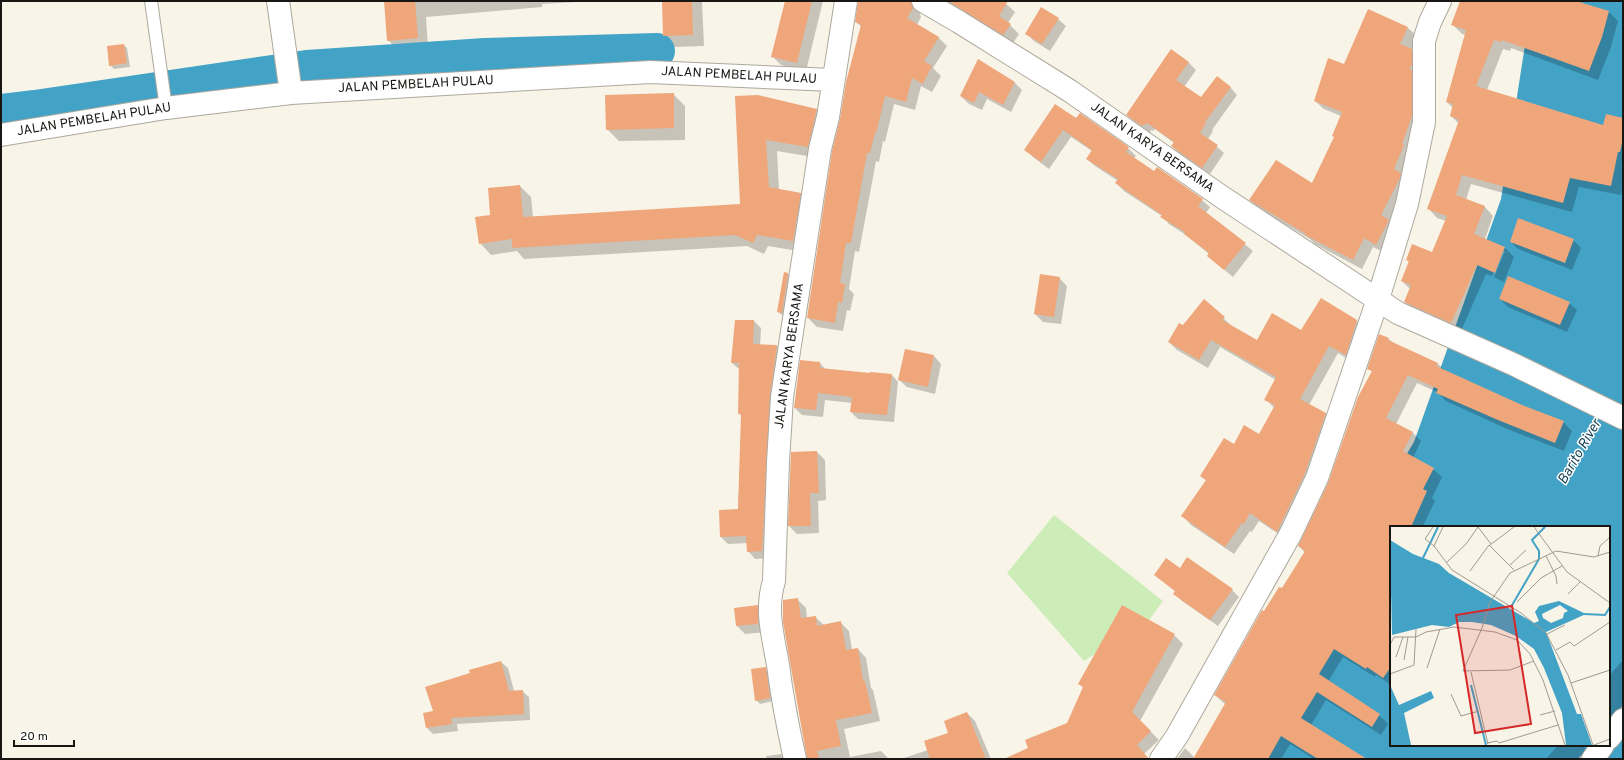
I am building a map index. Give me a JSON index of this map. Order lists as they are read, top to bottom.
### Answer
{
  "streets": {
    "street": ["JALAN PEMBELAH PULAU", "JALAN KARYA BERSAMA"]
  },
  "crossings": [
    ["JALAN PEMBELAH PULAU", "JALAN KARYA BERSAMA"]
  ],
  "water": ["Barito River"],
  "scale_bar": "20 m"
}
